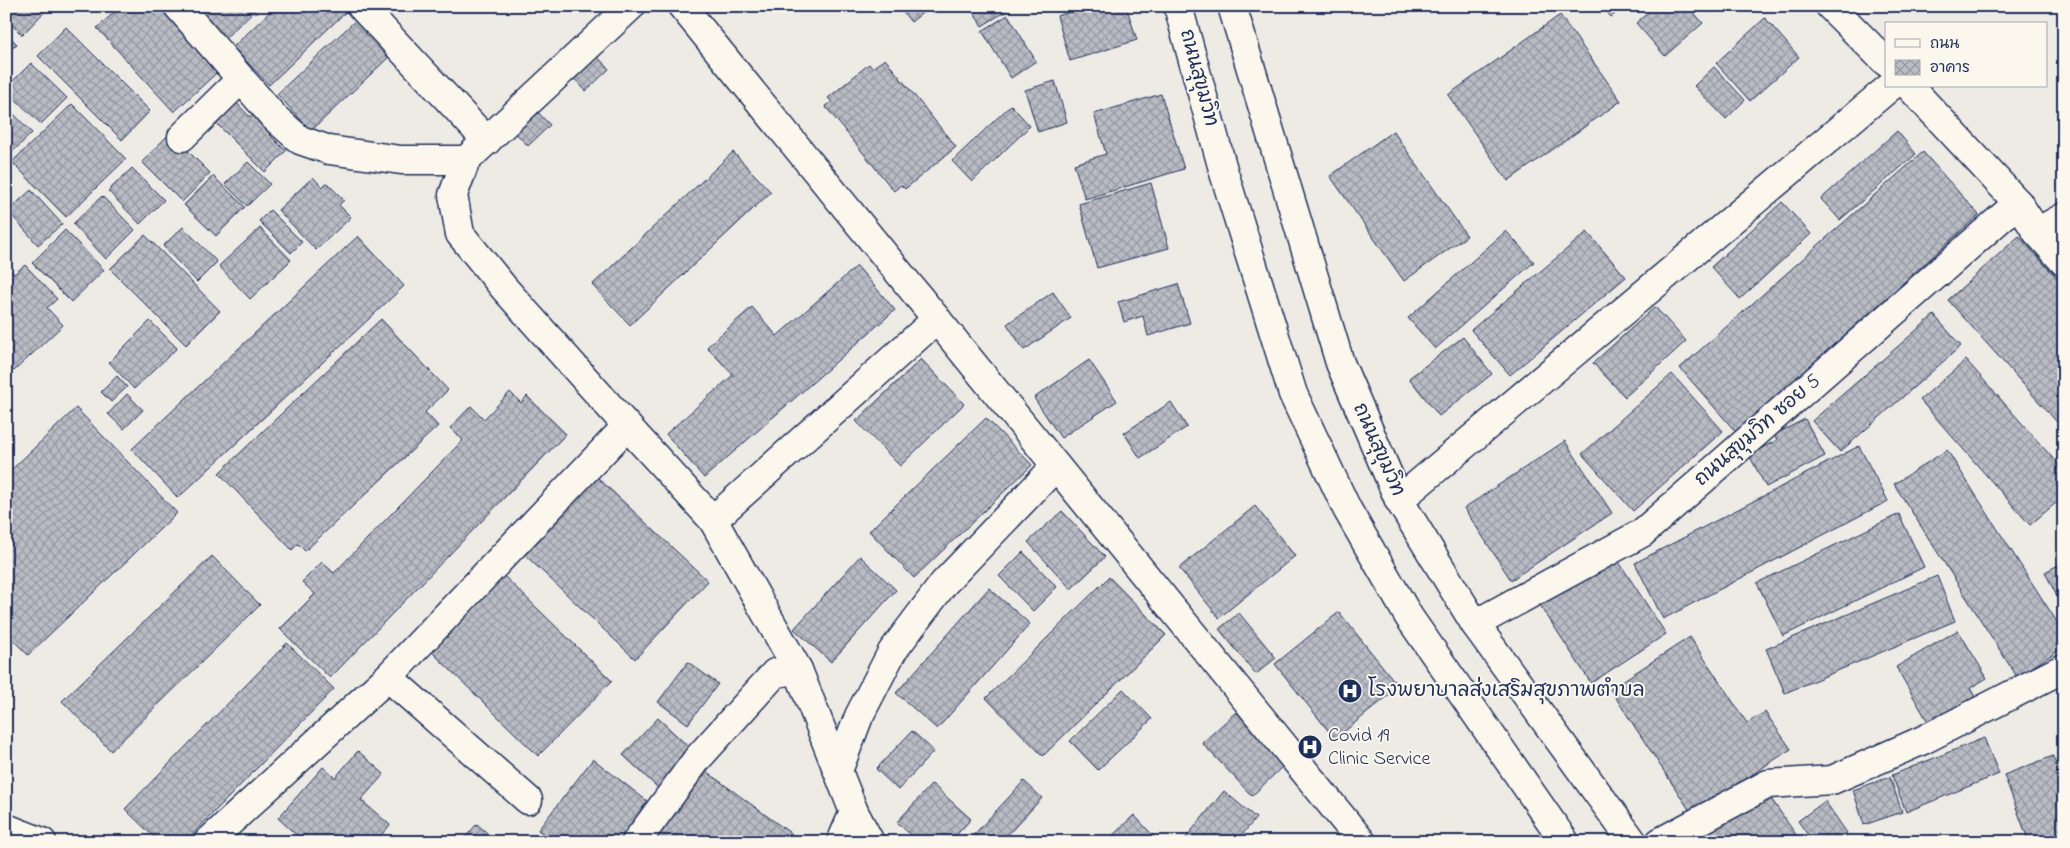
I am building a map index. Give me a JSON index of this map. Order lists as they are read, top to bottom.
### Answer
{
  "streets": {
    "street": ["ถนนสุขุมวิท", "ถนนสุขุมวิท ซอย 5"]
  },
  "crossings": [
    ["ถนนสุขุมวิท", "ถนนสุขุมวิท ซอย 5"]
  ],
  "places": {
    "hospital": ["โรงพยาบาลส่งเสริมสุขภาพตำบล", "Covid 19 Clinic Service"]
  },
  "legend": ["ถนน", "อาคาร"]
}
